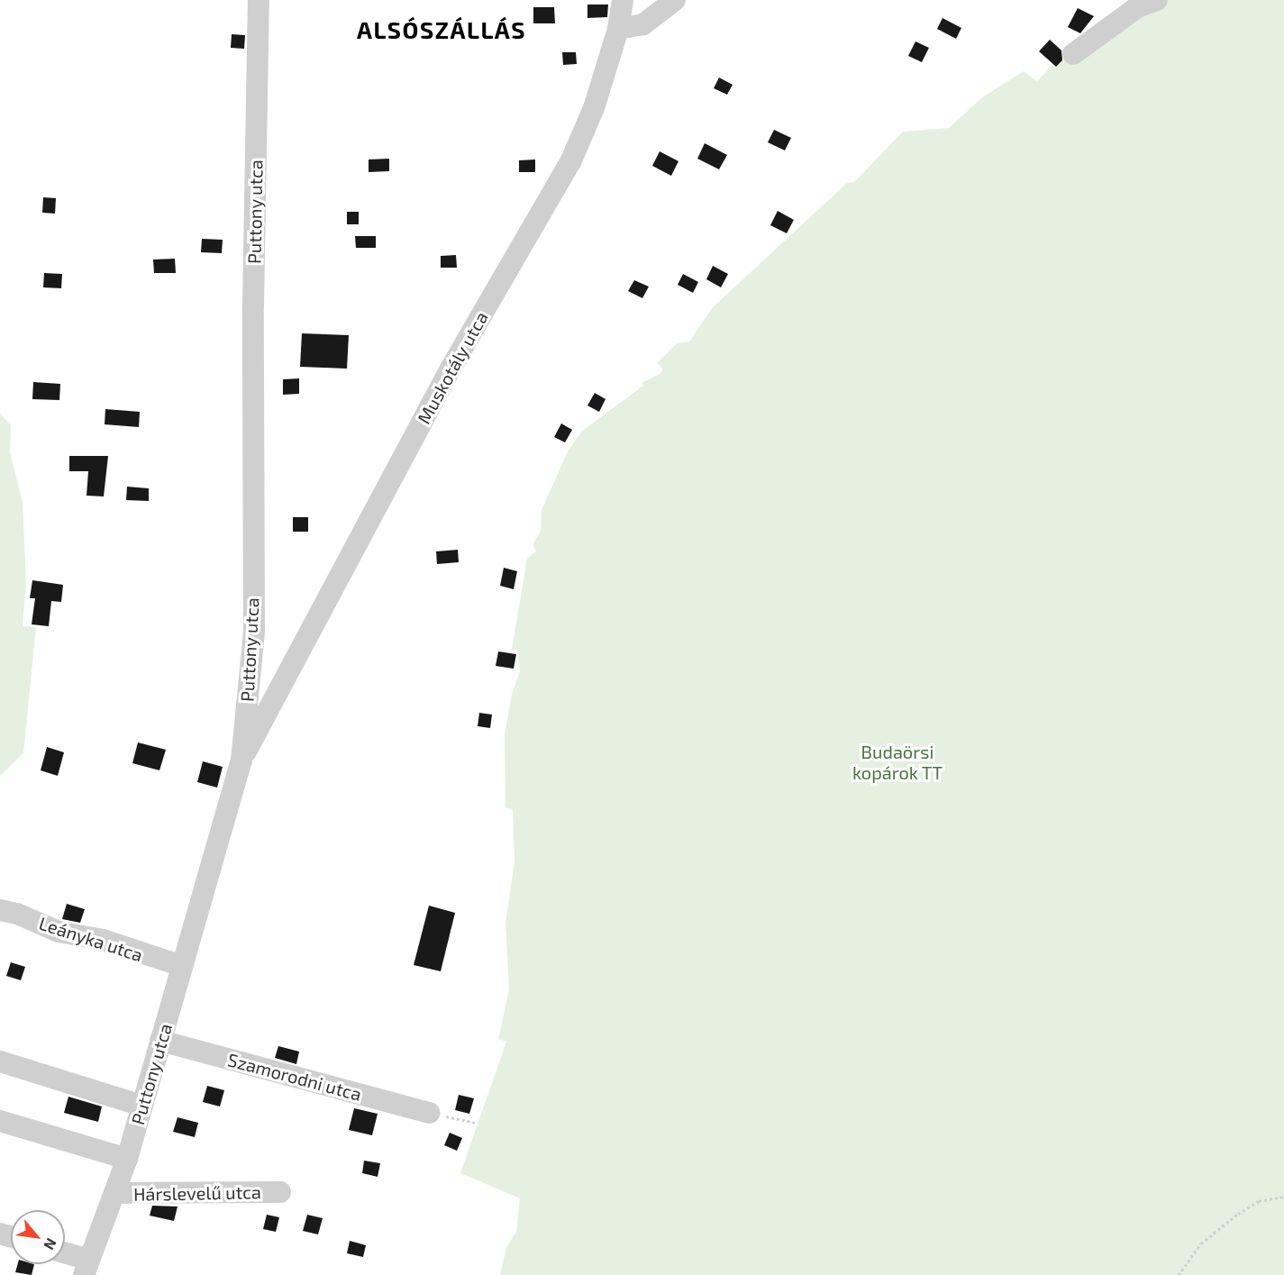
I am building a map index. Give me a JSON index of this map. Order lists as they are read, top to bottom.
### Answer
{
  "streets": {
    "street": [
      "Puttony utca",
      "Muskotály utca",
      "Leányka utca",
      "Szamorodni utca",
      "Hárslevelű utca"
    ]
  },
  "crossings": [
    ["Puttony utca", "Muskotály utca"],
    ["Puttony utca", "Leányka utca"],
    ["Puttony utca", "Szamorodni utca"],
    ["Puttony utca", "Hárslevelű utca"]
  ],
  "districts": ["ALSÓSZÁLLÁS"],
  "parks": ["Budaörsi kopárok TT"],
  "north": "bottom right"
}
